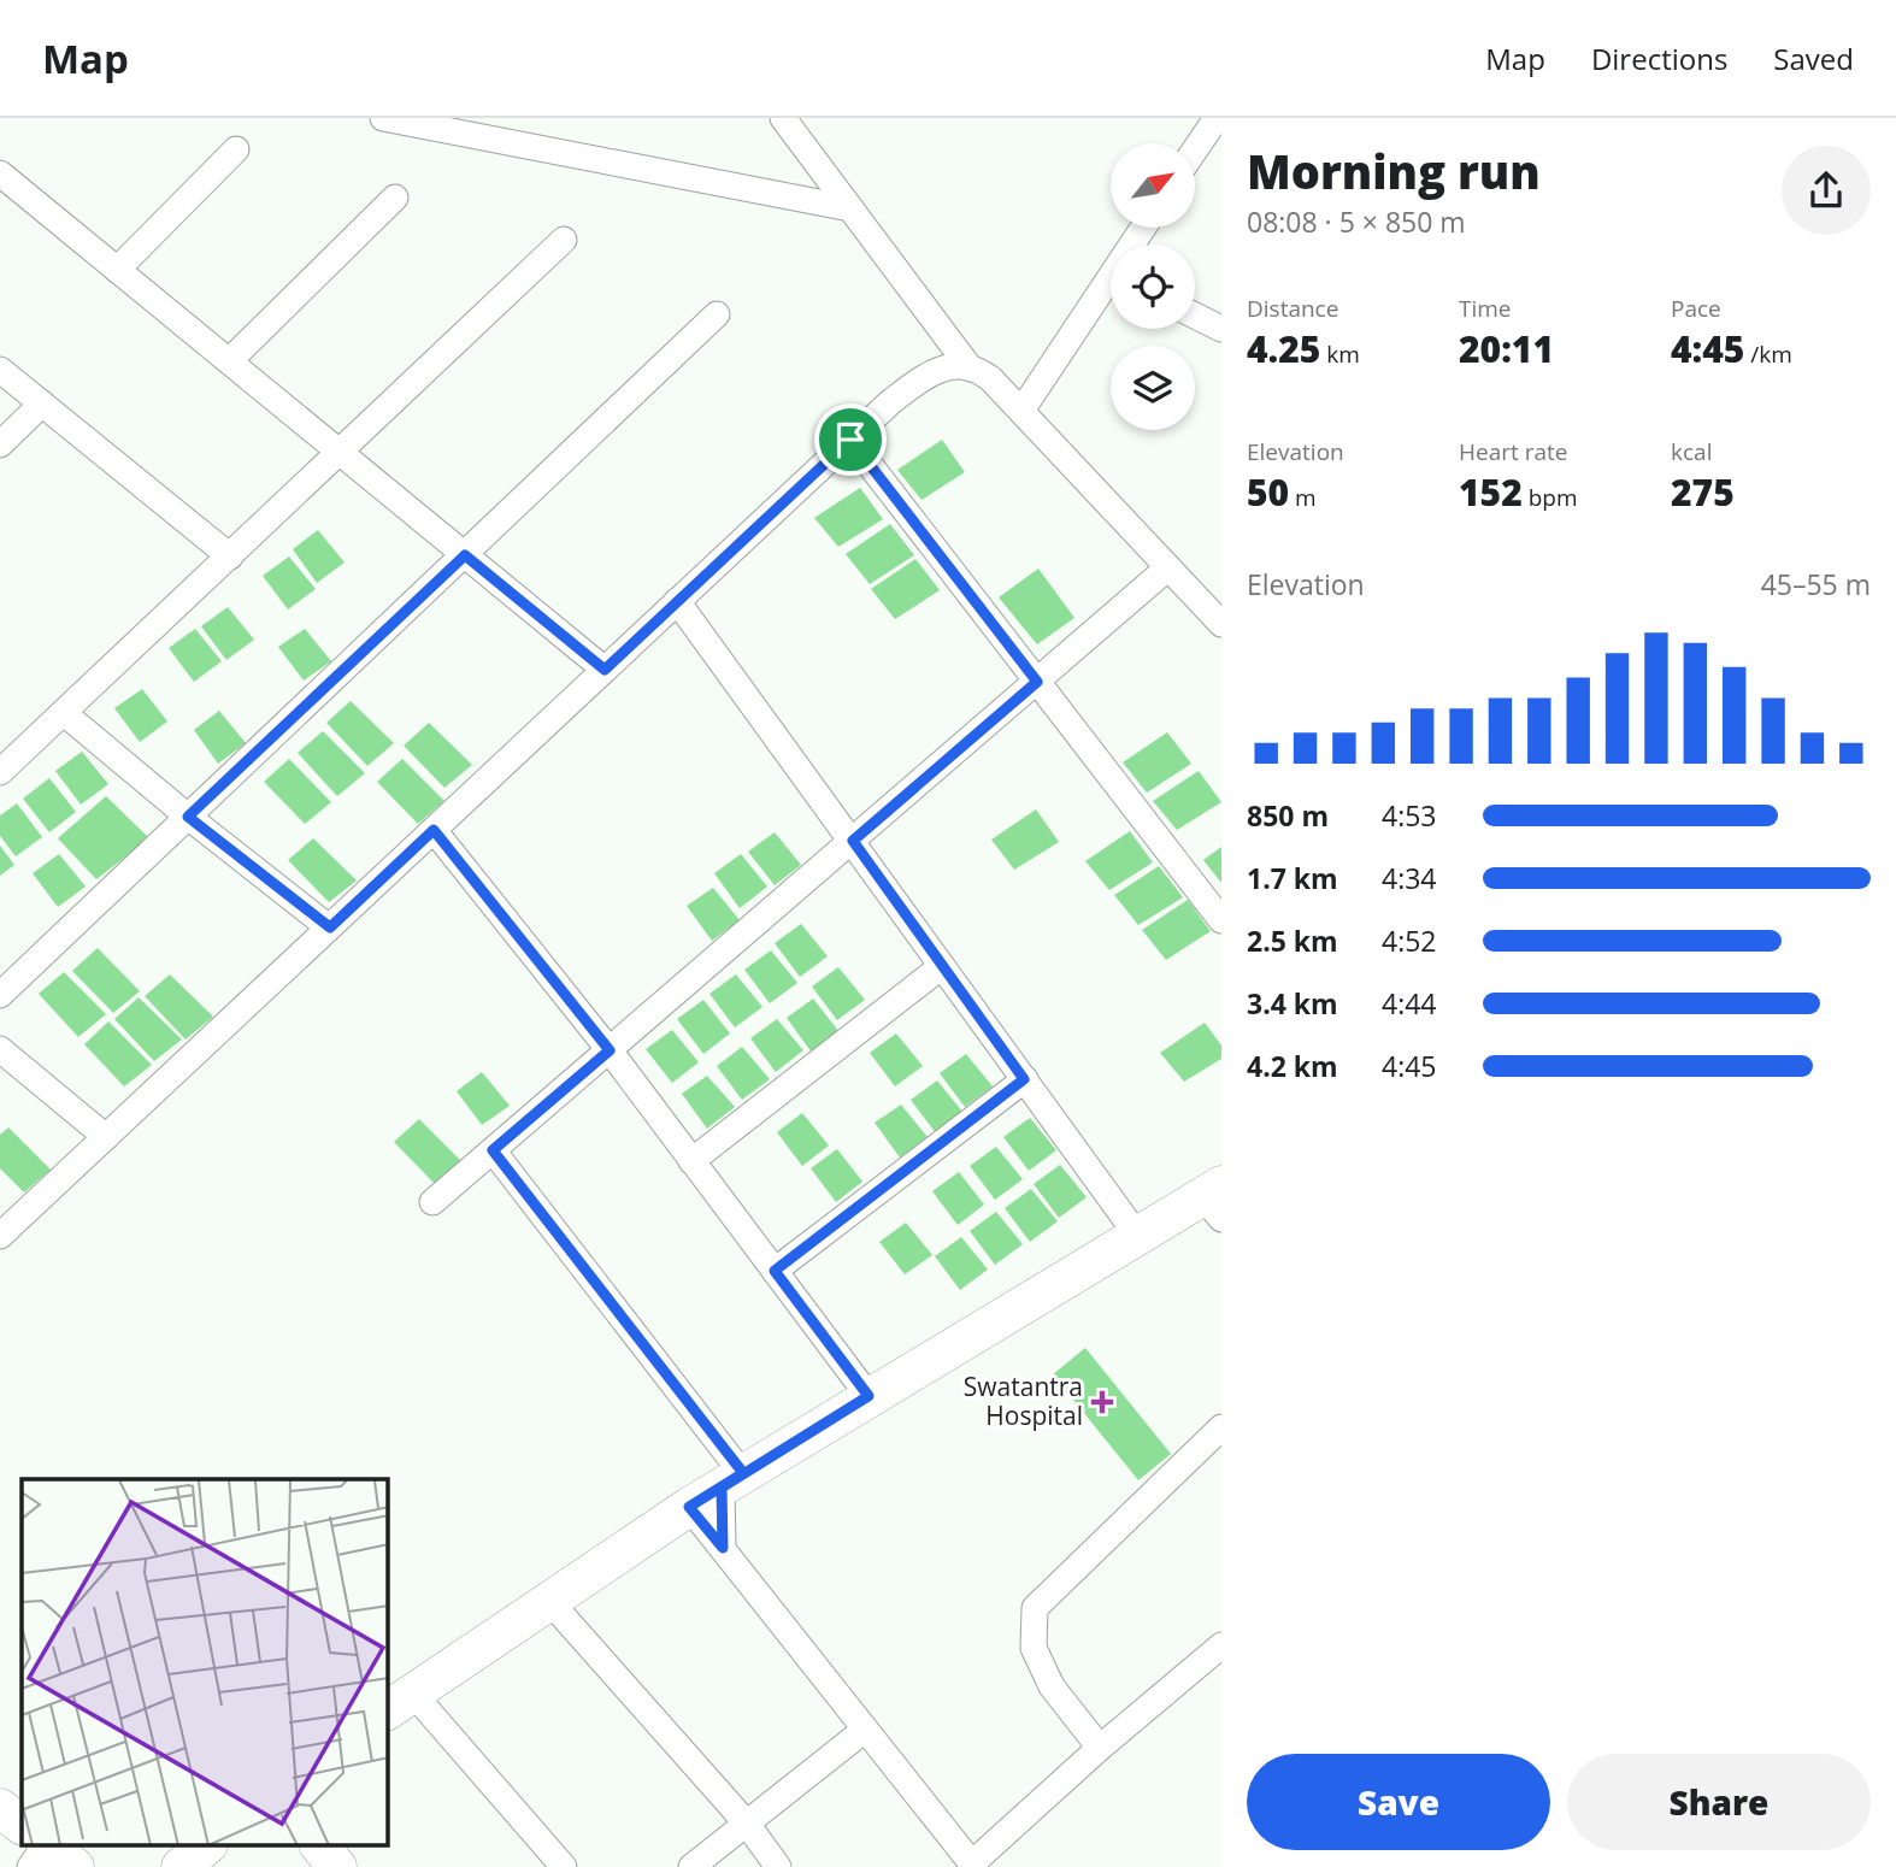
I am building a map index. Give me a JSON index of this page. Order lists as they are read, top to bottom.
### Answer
{
  "places": {
    "health": ["Swatantra Hospital"]
  },
  "north": "top right",
  "page": {
    "header": "Map",
    "nav": ["Map", "Directions", "Saved"],
    "heading": ["Morning run", "08:08 · 5 × 850 m"],
    "stats": [
      ["Distance", "4.25 km"],
      ["Time", "20:11"],
      ["Pace", "4:45 /km"],
      ["Elevation", "50 m"],
      ["Heart rate", "152 bpm"],
      ["kcal", "275"]
    ],
    "chart": ["Elevation", "45–55 m"],
    "list": [
      {
        "name": "850 m",
        "note": "4:53"
      },
      {
        "name": "1.7 km",
        "note": "4:34"
      },
      {
        "name": "2.5 km",
        "note": "4:52"
      },
      {
        "name": "3.4 km",
        "note": "4:44"
      },
      {
        "name": "4.2 km",
        "note": "4:45"
      }
    ],
    "buttons": ["Save", "Share"]
  }
}
